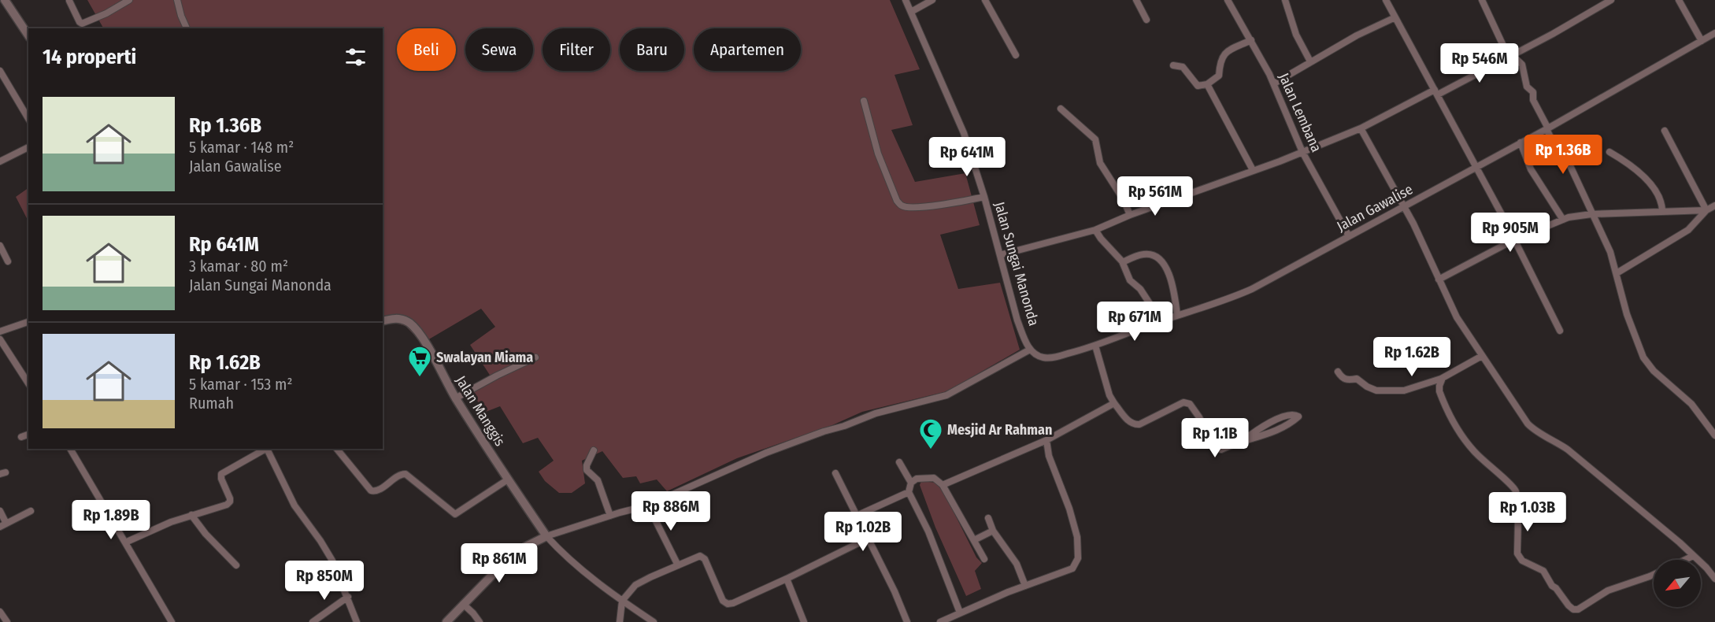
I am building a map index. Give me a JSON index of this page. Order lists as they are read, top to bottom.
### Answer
{
  "streets": {
    "street": [
      "Jalan Lembana",
      "Jalan Gawalise",
      "Jalan Sungai Manonda",
      "Jalan Manggis"
    ]
  },
  "crossings": [
    ["Jalan Lembana", "Jalan Gawalise"],
    ["Jalan Gawalise", "Jalan Sungai Manonda"]
  ],
  "places": {
    "supermarket": ["Swalayan Miama"],
    "mosque": ["Mesjid Ar Rahman"]
  },
  "north": "bottom left",
  "page": {
    "chip": [
      "Beli",
      "Sewa",
      "Filter",
      "Baru",
      "Apartemen"
    ],
    "heading": "14 properti",
    "price": [
      "Rp 546M",
      "Rp 1.36B",
      "Rp 641M",
      "Rp 561M",
      "Rp 905M",
      "Rp 671M",
      "Rp 1.62B",
      "Rp 1.1B",
      "Rp 886M",
      "Rp 1.03B",
      "Rp 1.89B",
      "Rp 1.02B",
      "Rp 861M",
      "Rp 850M"
    ],
    "list": [
      {
        "name": "Rp 1.36B",
        "note": "5 kamar · 148 m² · Jalan Gawalise"
      },
      {
        "name": "Rp 641M",
        "note": "3 kamar · 80 m² · Jalan Sungai Manonda"
      },
      {
        "name": "Rp 1.62B",
        "note": "5 kamar · 153 m² · Rumah"
      }
    ]
  }
}
